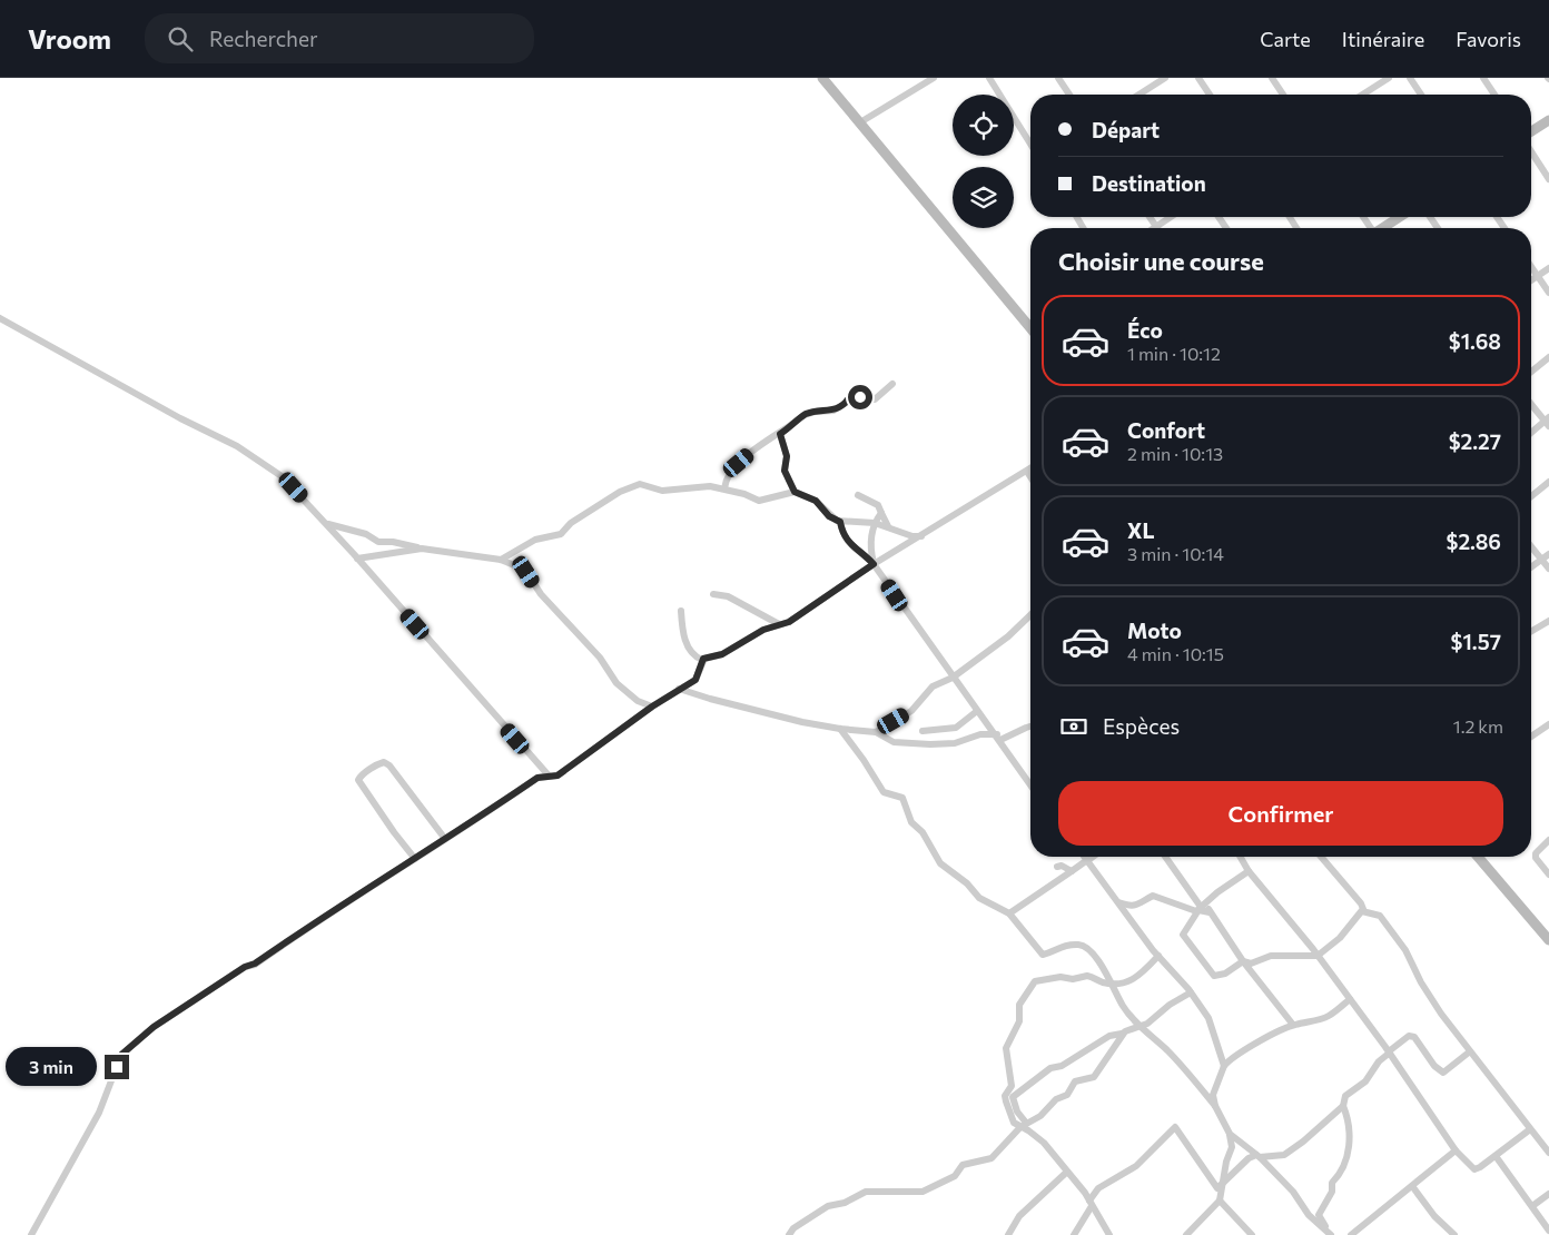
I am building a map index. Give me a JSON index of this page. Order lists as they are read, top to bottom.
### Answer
{
  "page": {
    "header": "Vroom",
    "search": "Rechercher",
    "nav": ["Carte", "Itinéraire", "Favoris"],
    "banner": ["Départ", "Destination"],
    "heading": "Choisir une course",
    "list": [
      {
        "name": "Éco",
        "note": "1 min · 10:12",
        "value": "$1.68"
      },
      {
        "name": "Confort",
        "note": "2 min · 10:13",
        "value": "$2.27"
      },
      {
        "name": "XL",
        "note": "3 min · 10:14",
        "value": "$2.86"
      },
      {
        "name": "Moto",
        "note": "4 min · 10:15",
        "value": "$1.57"
      }
    ],
    "pay": ["Espèces", "1.2 km"],
    "buttons": "Confirmer",
    "bubble": "3 min"
  }
}
